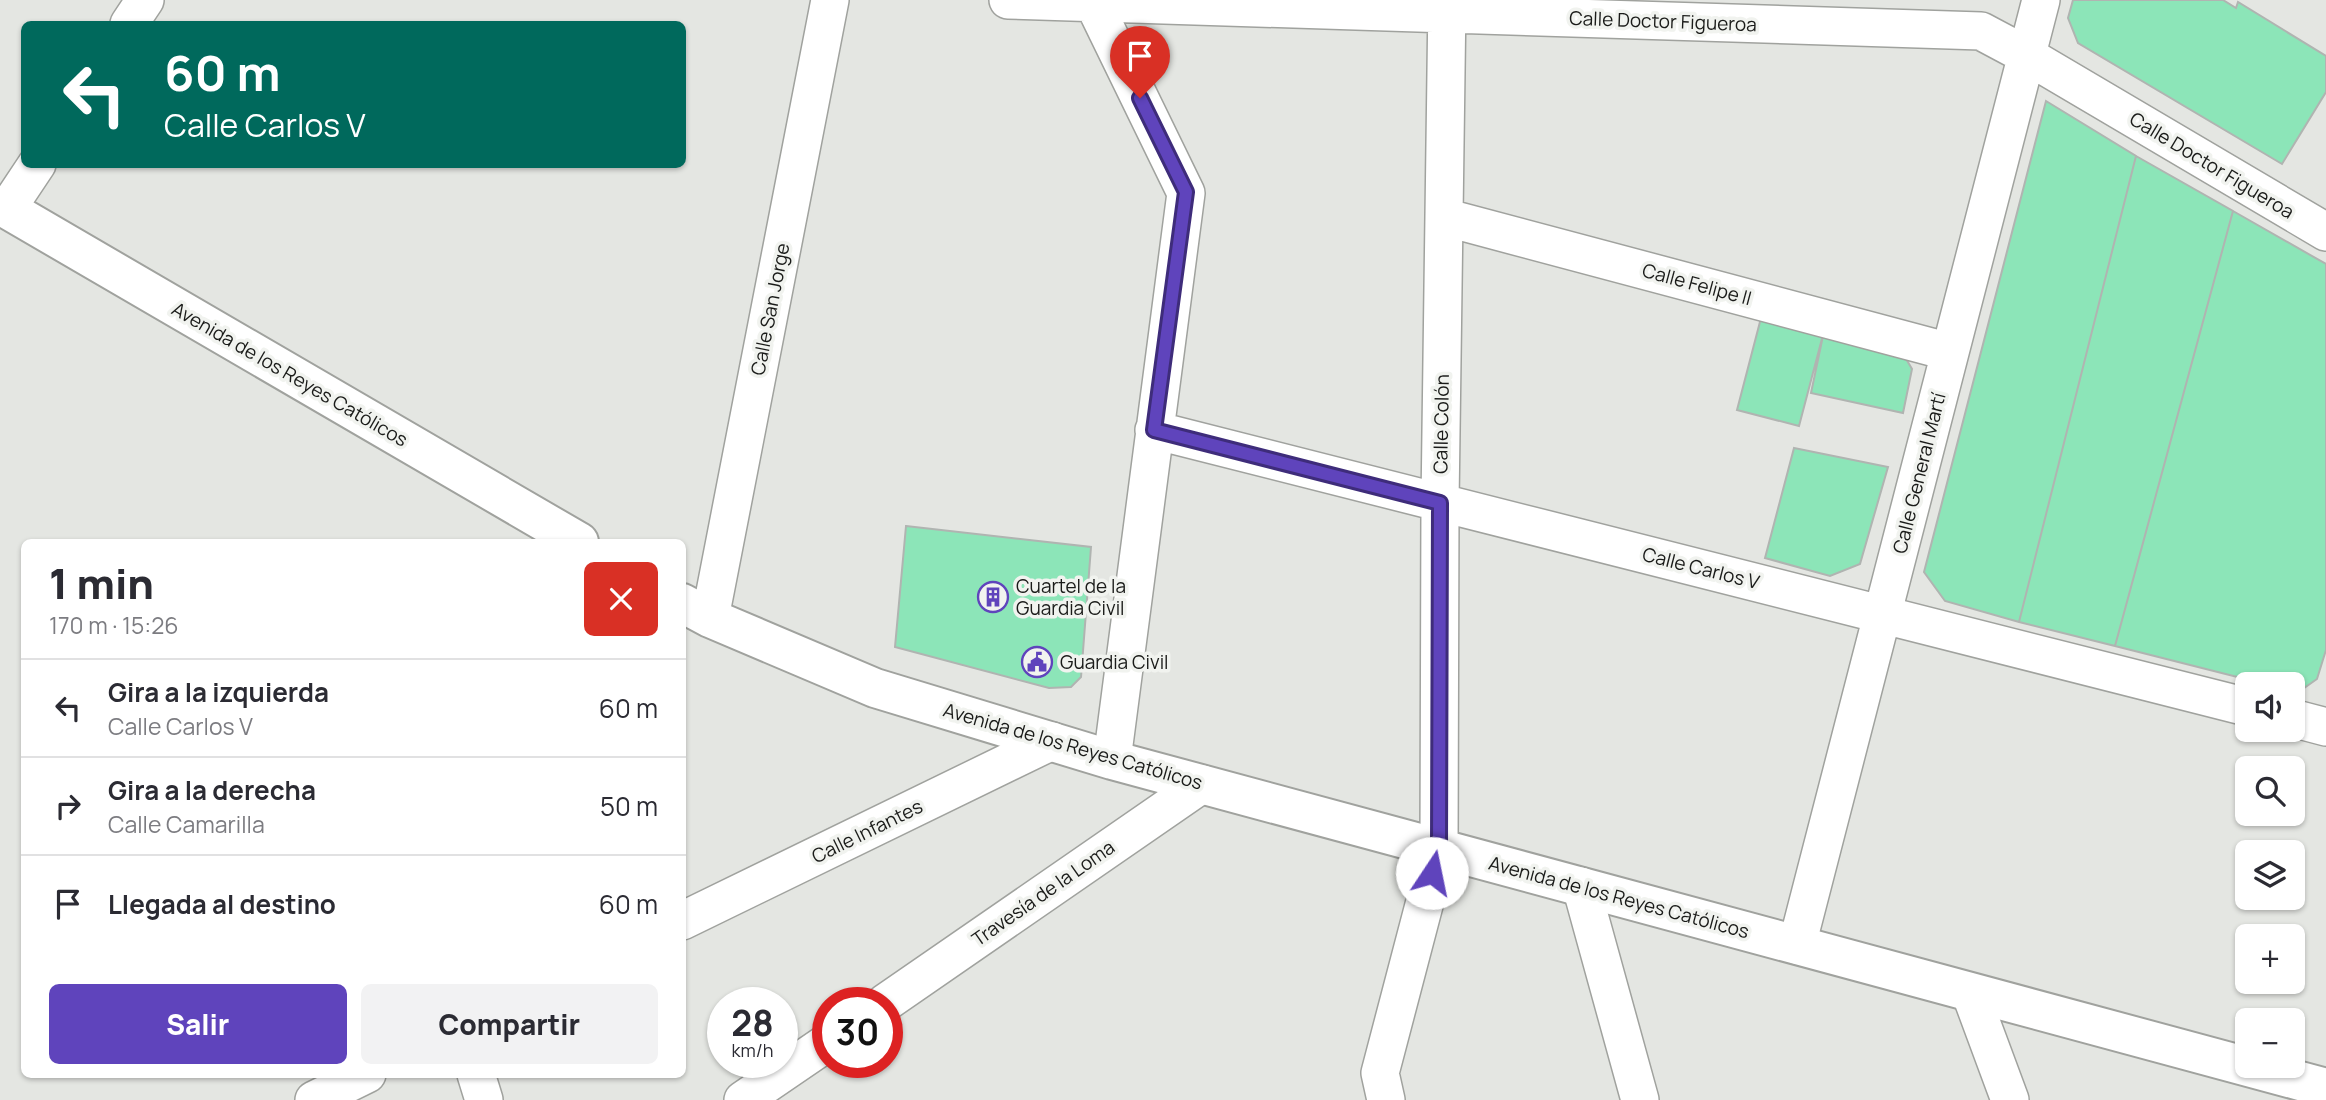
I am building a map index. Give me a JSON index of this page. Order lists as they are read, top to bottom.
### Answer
{
  "streets": {
    "street": [
      "Calle Doctor Figueroa",
      "Calle Felipe II",
      "Calle San Jorge",
      "Avenida de los Reyes Católicos",
      "Calle Colón",
      "Calle General Martí",
      "Calle Carlos V",
      "Calle Infantes",
      "Travesía de la Loma"
    ]
  },
  "crossings": [
    ["Calle Doctor Figueroa", "Calle Colón"],
    ["Calle Doctor Figueroa", "Calle General Martí"],
    ["Calle Felipe II", "Calle Colón"],
    ["Calle Felipe II", "Calle General Martí"],
    ["Calle San Jorge", "Avenida de los Reyes Católicos"],
    ["Avenida de los Reyes Católicos", "Calle Colón"],
    ["Avenida de los Reyes Católicos", "Calle General Martí"],
    ["Avenida de los Reyes Católicos", "Calle Infantes"],
    ["Avenida de los Reyes Católicos", "Travesía de la Loma"],
    ["Calle Colón", "Calle Carlos V"],
    ["Calle General Martí", "Calle Carlos V"]
  ],
  "places": {
    "building": ["Cuartel de la Guardia Civil"],
    "public building": ["Guardia Civil"]
  },
  "page": {
    "turn": ["60 m", "Calle Carlos V"],
    "heading": ["1 min", "170 m · 15:26"],
    "list": [
      {
        "name": "Gira a la izquierda",
        "note": "Calle Carlos V",
        "value": "60 m"
      },
      {
        "name": "Gira a la derecha",
        "note": "Calle Camarilla",
        "value": "50 m"
      },
      {
        "name": "Llegada al destino",
        "value": "60 m"
      }
    ],
    "map_buttons": ["+", "−"],
    "buttons": ["Salir", "Compartir"],
    "speed": "28 km/h",
    "limit": "30"
  }
}
